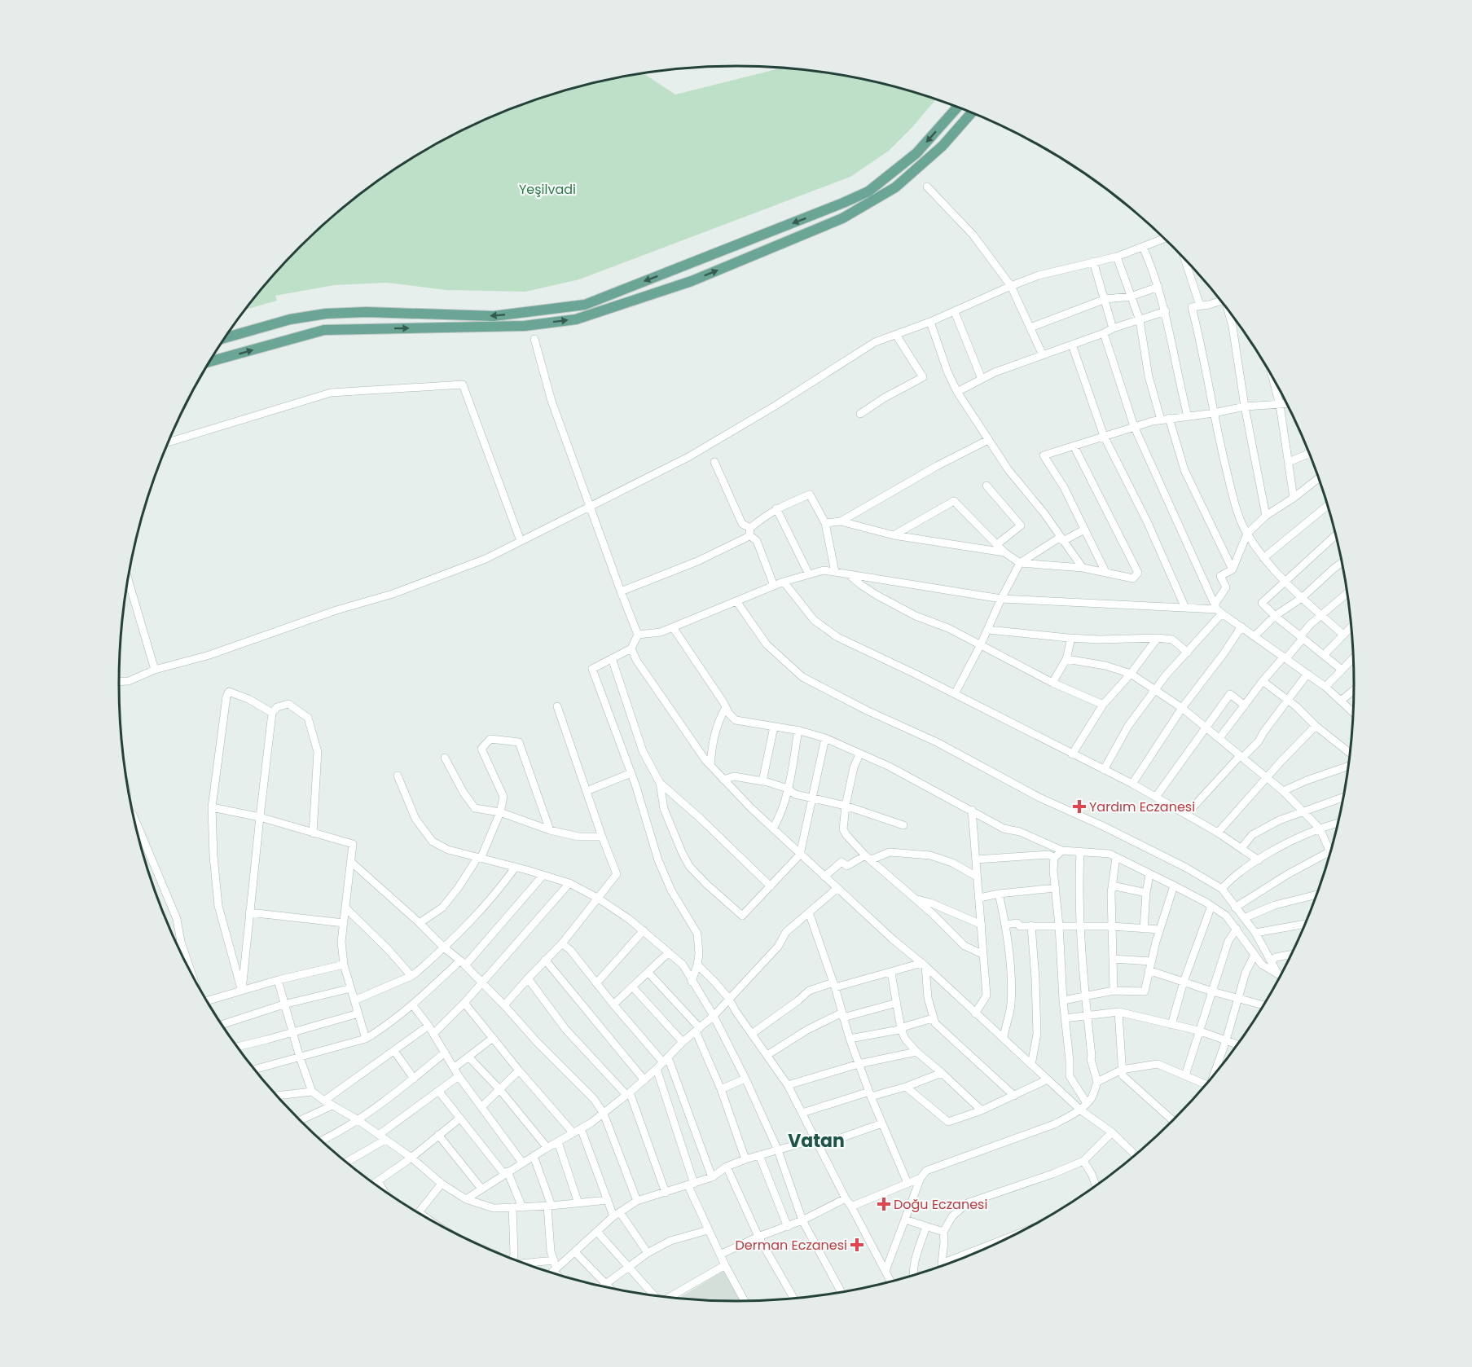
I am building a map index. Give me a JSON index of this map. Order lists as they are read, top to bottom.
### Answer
{
  "districts": ["Vatan"],
  "parks": ["Yeşilvadi"],
  "places": {
    "health": ["Yardım Eczanesi", "Doğu Eczanesi", "Derman Eczanesi"]
  }
}
